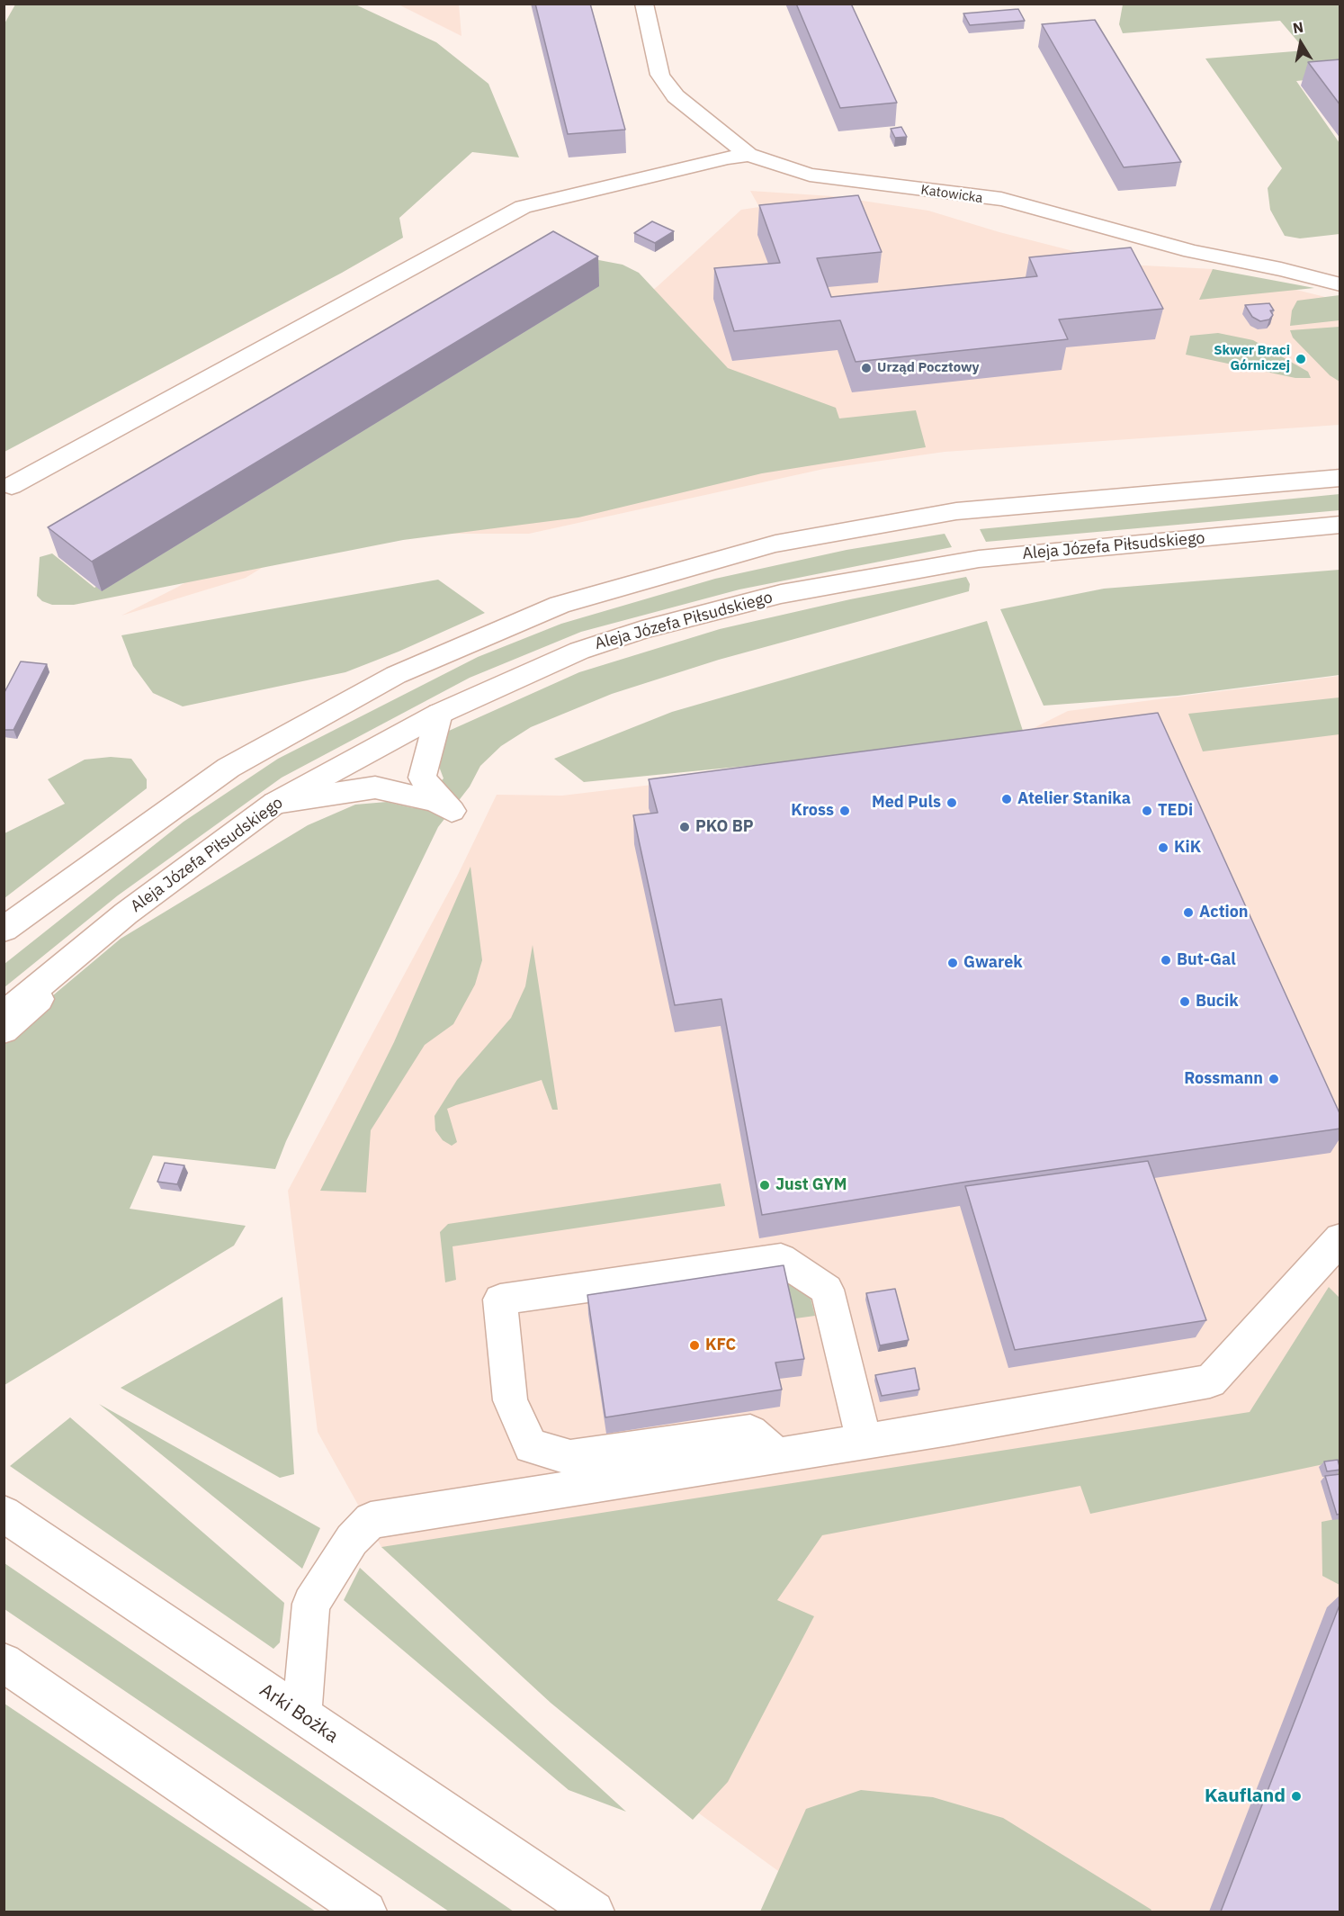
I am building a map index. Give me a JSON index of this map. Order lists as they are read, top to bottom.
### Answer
{
  "streets": {
    "street": ["Katowicka", "Aleja Józefa Piłsudskiego", "Arki Bożka"]
  },
  "places": [
    "Skwer Braci Górniczej",
    "Urząd Pocztowy",
    "Atelier Stanika",
    "Med Puls",
    "Kross",
    "TEDi",
    "PKO BP",
    "KiK",
    "Action",
    "But-Gal",
    "Gwarek",
    "Bucik",
    "Rossmann",
    "Just GYM",
    "KFC",
    "Kaufland"
  ],
  "north": "top"
}
